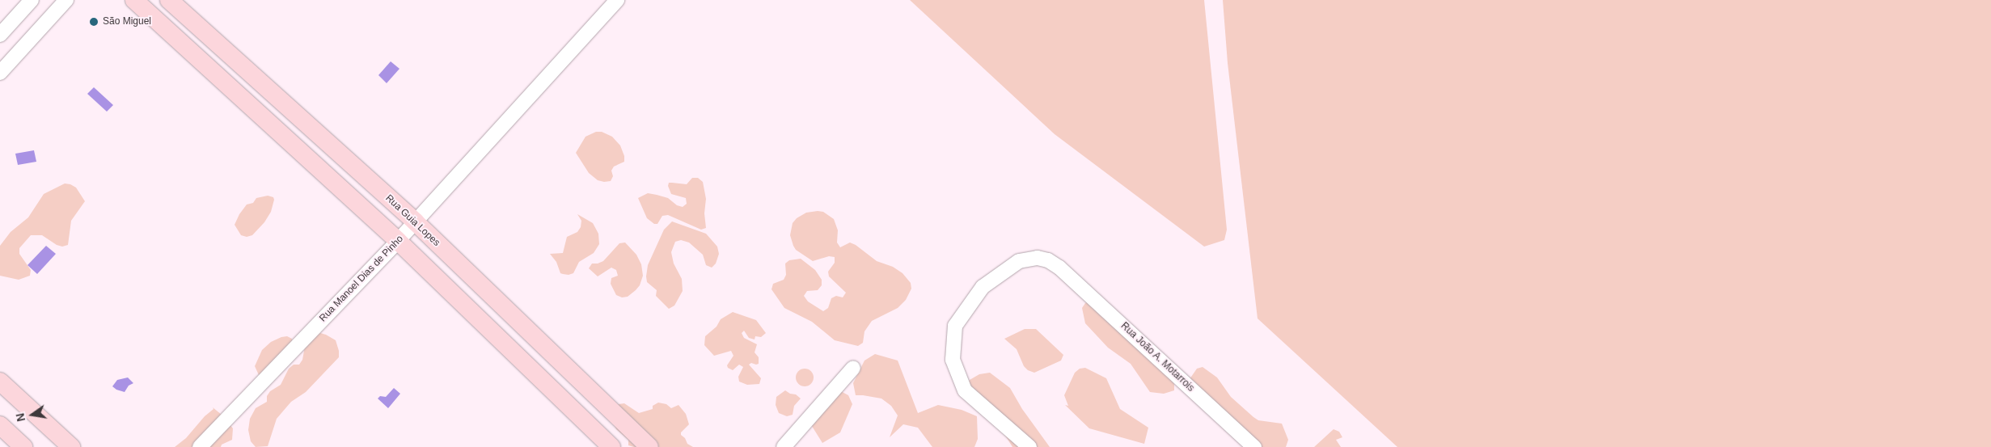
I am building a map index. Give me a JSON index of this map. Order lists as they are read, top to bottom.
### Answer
{
  "streets": {
    "main road": ["Rua Guia Lopes"],
    "street": ["Rua Manoel Dias de Pinho", "Rua João A. Motarrois"]
  },
  "crossings": [
    ["Rua Guia Lopes", "Rua Manoel Dias de Pinho"]
  ],
  "places": ["São Miguel"],
  "north": "left"
}
